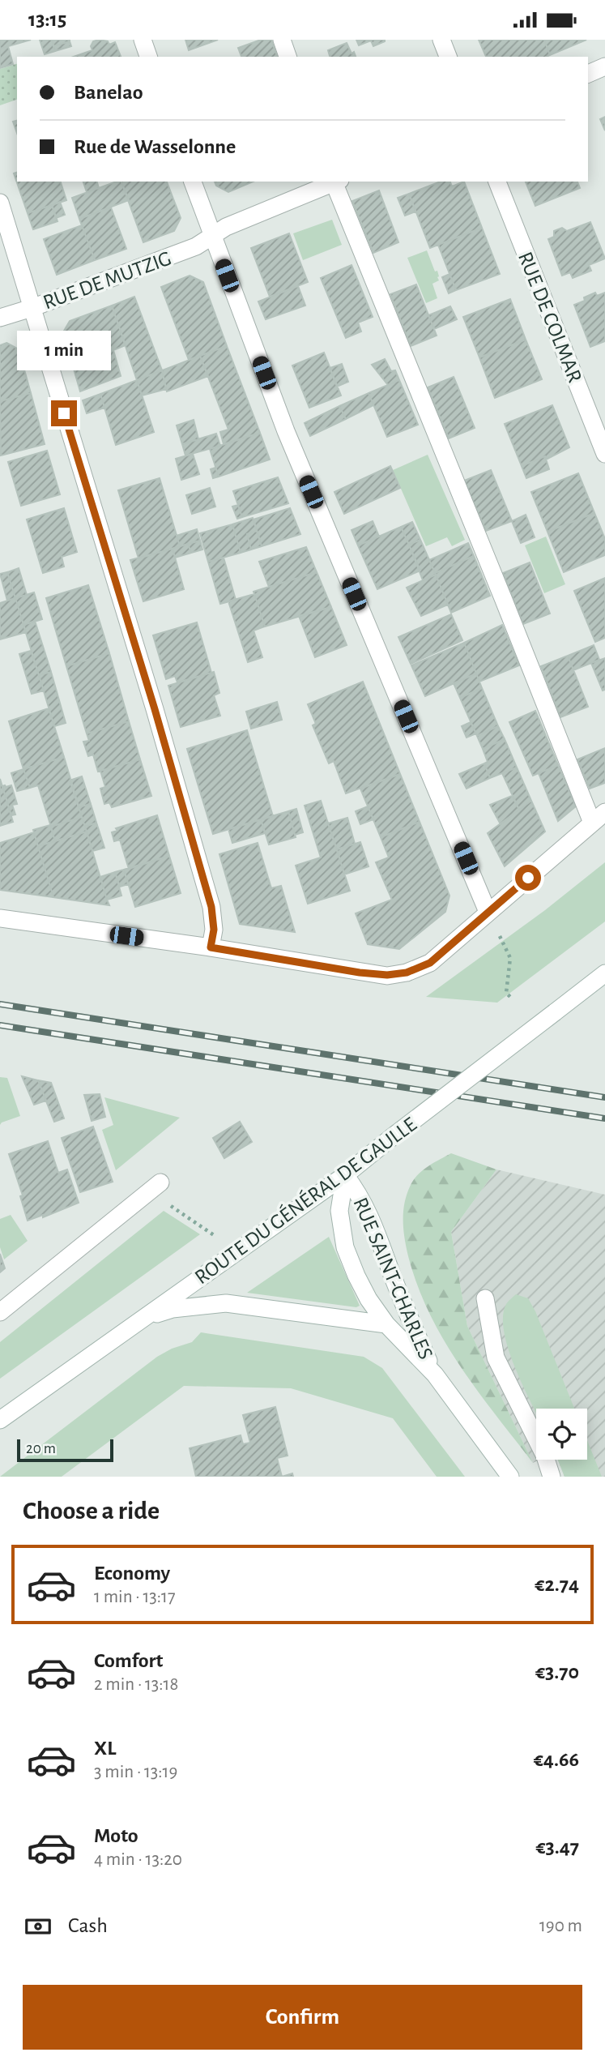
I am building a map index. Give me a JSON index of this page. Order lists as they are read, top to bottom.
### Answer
{
  "streets": {
    "street": [
      "RUE DE MUTZIG",
      "RUE DE COLMAR",
      "ROUTE DU GÉNÉRAL DE GAULLE",
      "RUE SAINT-CHARLES"
    ]
  },
  "crossings": [
    ["ROUTE DU GÉNÉRAL DE GAULLE", "RUE SAINT-CHARLES"]
  ],
  "scale_bar": "20 m",
  "page": {
    "status": "13:15",
    "banner": ["Banelao", "Rue de Wasselonne"],
    "bubble": "1 min",
    "scale": "20 m",
    "heading": "Choose a ride",
    "list": [
      {
        "name": "Economy",
        "note": "1 min · 13:17",
        "value": "€2.74"
      },
      {
        "name": "Comfort",
        "note": "2 min · 13:18",
        "value": "€3.70"
      },
      {
        "name": "XL",
        "note": "3 min · 13:19",
        "value": "€4.66"
      },
      {
        "name": "Moto",
        "note": "4 min · 13:20",
        "value": "€3.47"
      }
    ],
    "pay": ["Cash", "190 m"],
    "buttons": "Confirm"
  }
}
